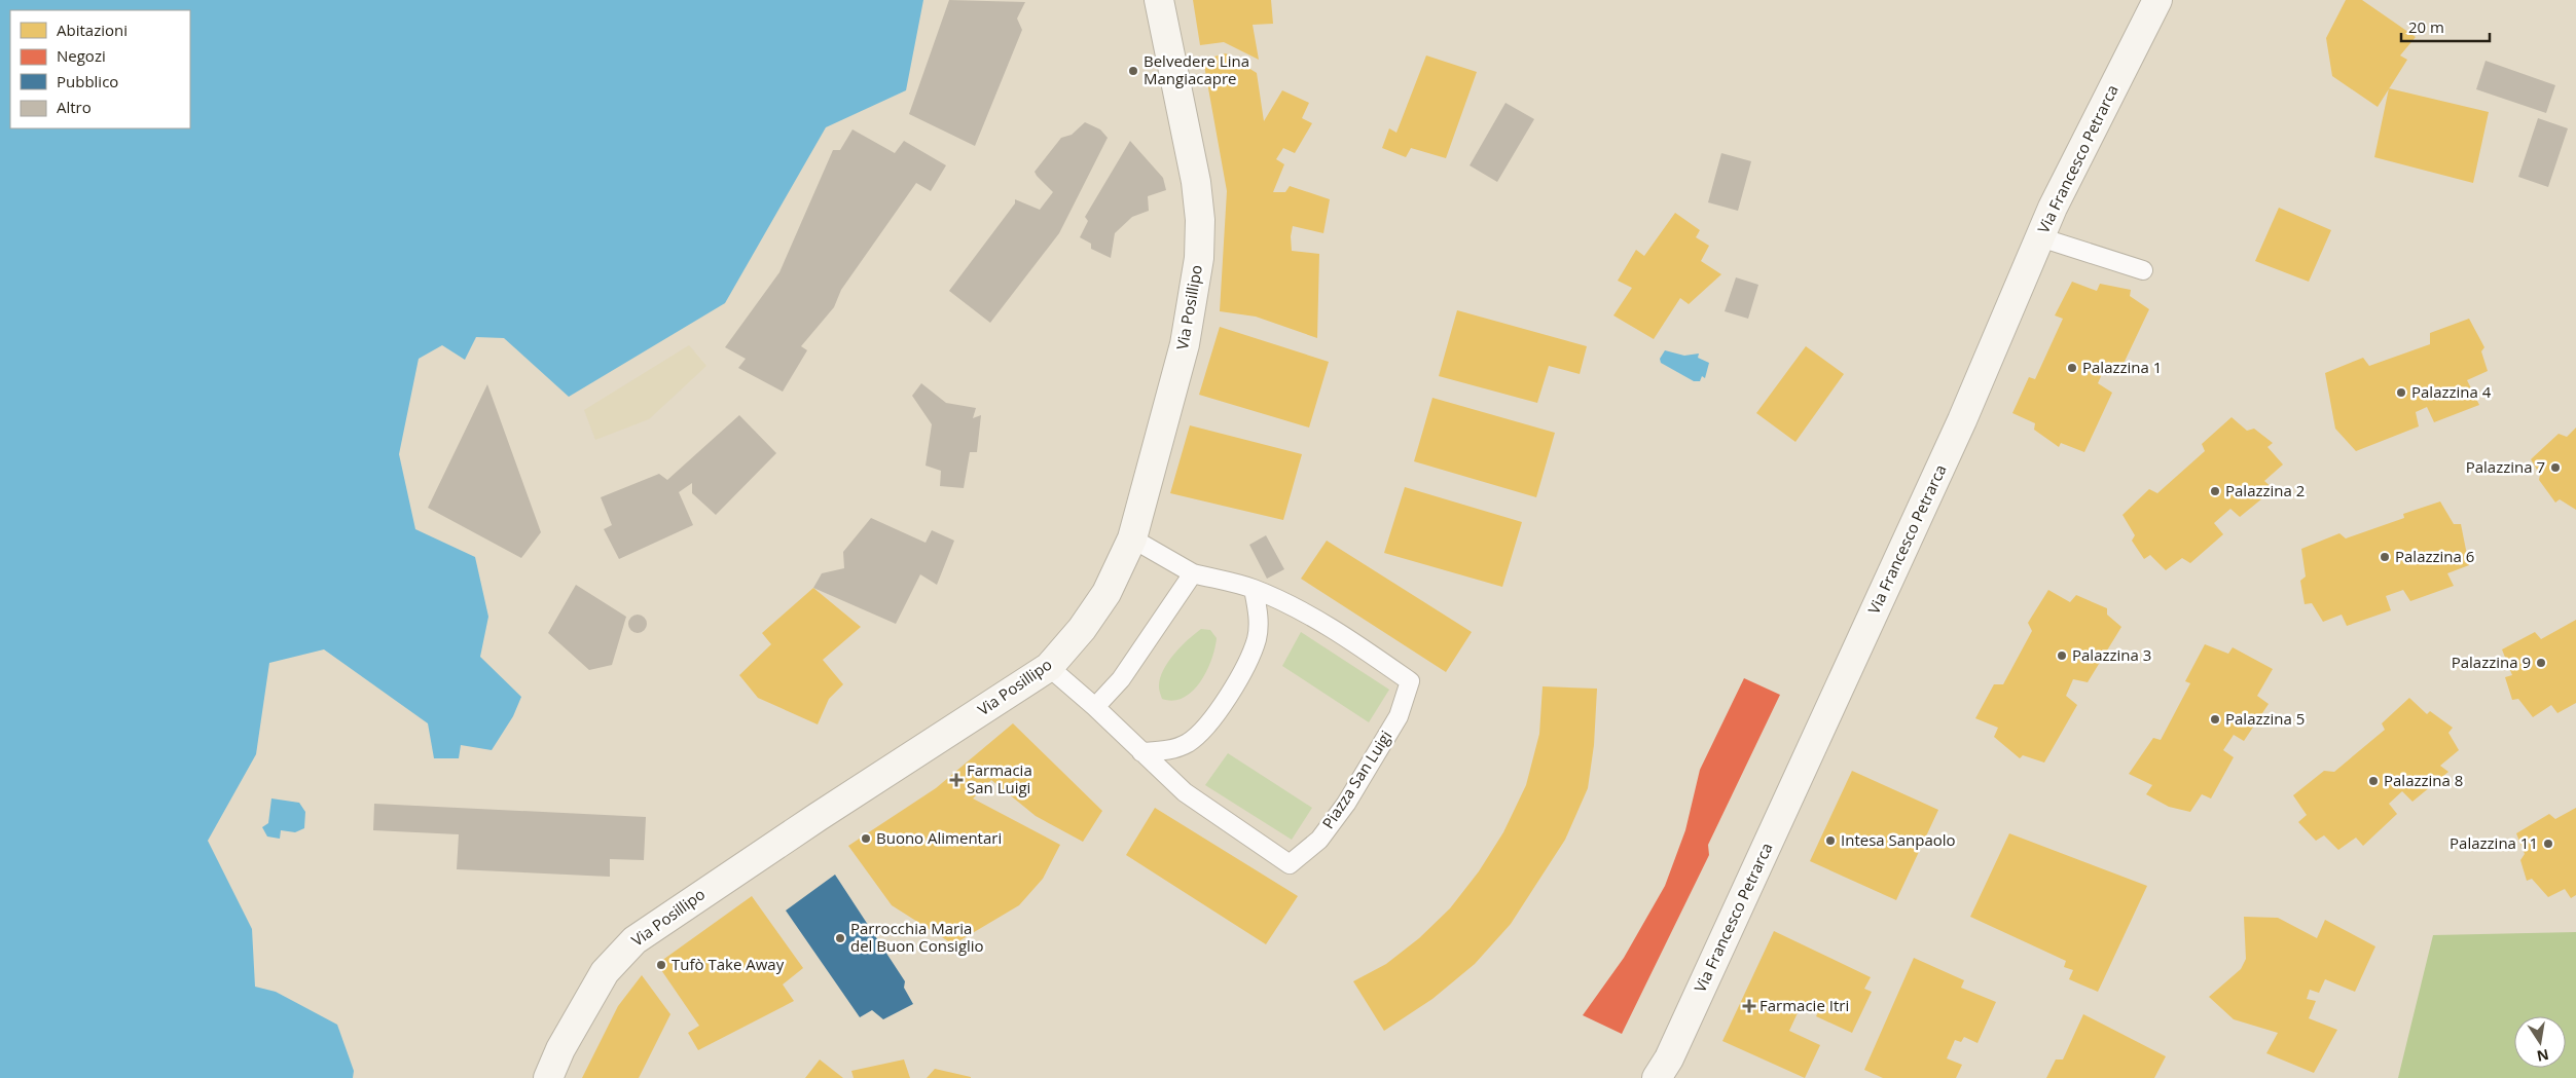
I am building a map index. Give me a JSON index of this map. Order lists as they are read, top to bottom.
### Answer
{
  "streets": {
    "street": ["Via Francesco Petrarca", "Via Posillipo"],
    "lane": ["Piazza San Luigi"]
  },
  "crossings": [
    ["Via Posillipo", "Piazza San Luigi"]
  ],
  "places": {
    "other": [
      "Belvedere Lina Mangiacapre",
      "Palazzina 1",
      "Palazzina 4",
      "Palazzina 7",
      "Palazzina 2",
      "Palazzina 6",
      "Palazzina 3",
      "Palazzina 9",
      "Palazzina 5",
      "Palazzina 8",
      "Buono Alimentari",
      "Intesa Sanpaolo",
      "Palazzina 11",
      "Parrocchia Maria del Buon Consiglio",
      "Tufò Take Away"
    ],
    "health": ["Farmacia San Luigi", "Farmacie Itri"]
  },
  "legend": [
    "Abitazioni",
    "Negozi",
    "Pubblico",
    "Altro"
  ],
  "scale_bar": "20 m",
  "north": "bottom"
}
